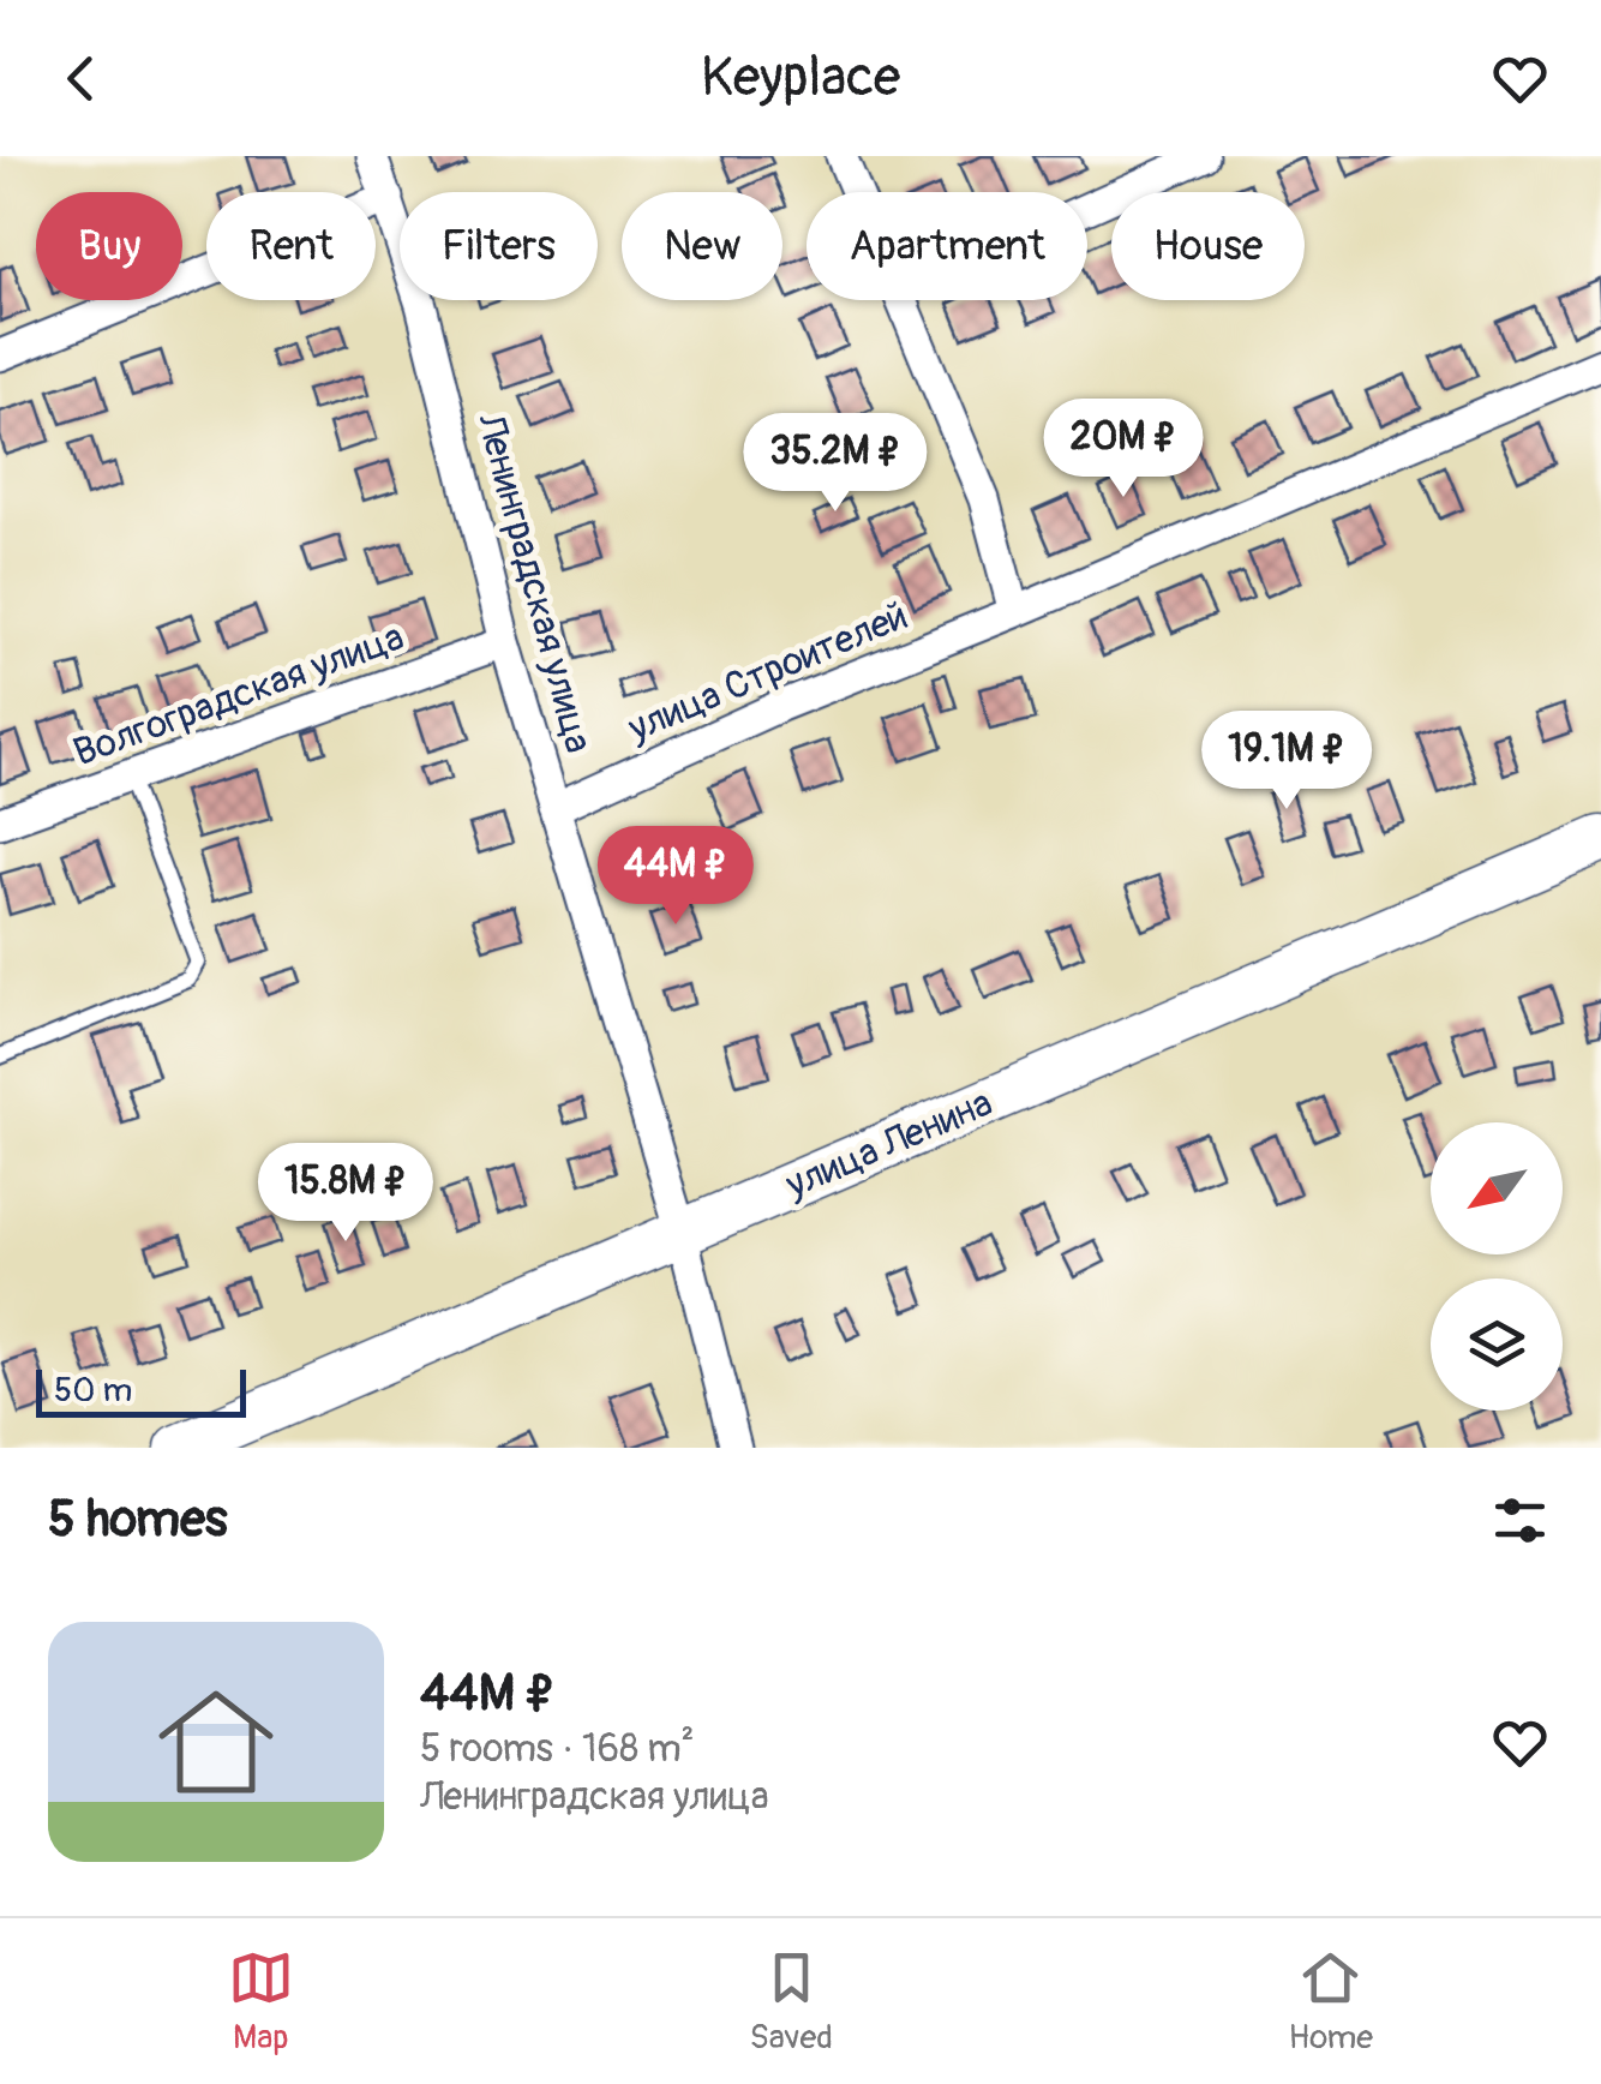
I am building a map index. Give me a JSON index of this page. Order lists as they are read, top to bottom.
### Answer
{
  "streets": {
    "main road": ["улица Ленина"],
    "street": ["Ленинградская улица", "улица Строителей", "Волгоградская улица"]
  },
  "crossings": [
    ["Ленинградская улица", "улица Строителей"],
    ["Ленинградская улица", "Волгоградская улица"],
    ["Ленинградская улица", "улица Ленина"]
  ],
  "scale_bar": "50 m",
  "north": "bottom left",
  "page": {
    "header": "Keyplace",
    "chip": [
      "Buy",
      "Rent",
      "Filters",
      "New",
      "Apartment",
      "House"
    ],
    "price": [
      "20M ₽",
      "35.2M ₽",
      "19.1M ₽",
      "44M ₽",
      "15.8M ₽"
    ],
    "scale": "50 m",
    "heading": "5 homes",
    "list": [
      {
        "name": "44M ₽",
        "note": "5 rooms · 168 m² · Ленинградская улица"
      }
    ],
    "tabs": ["Map", "Saved", "Home"]
  }
}
